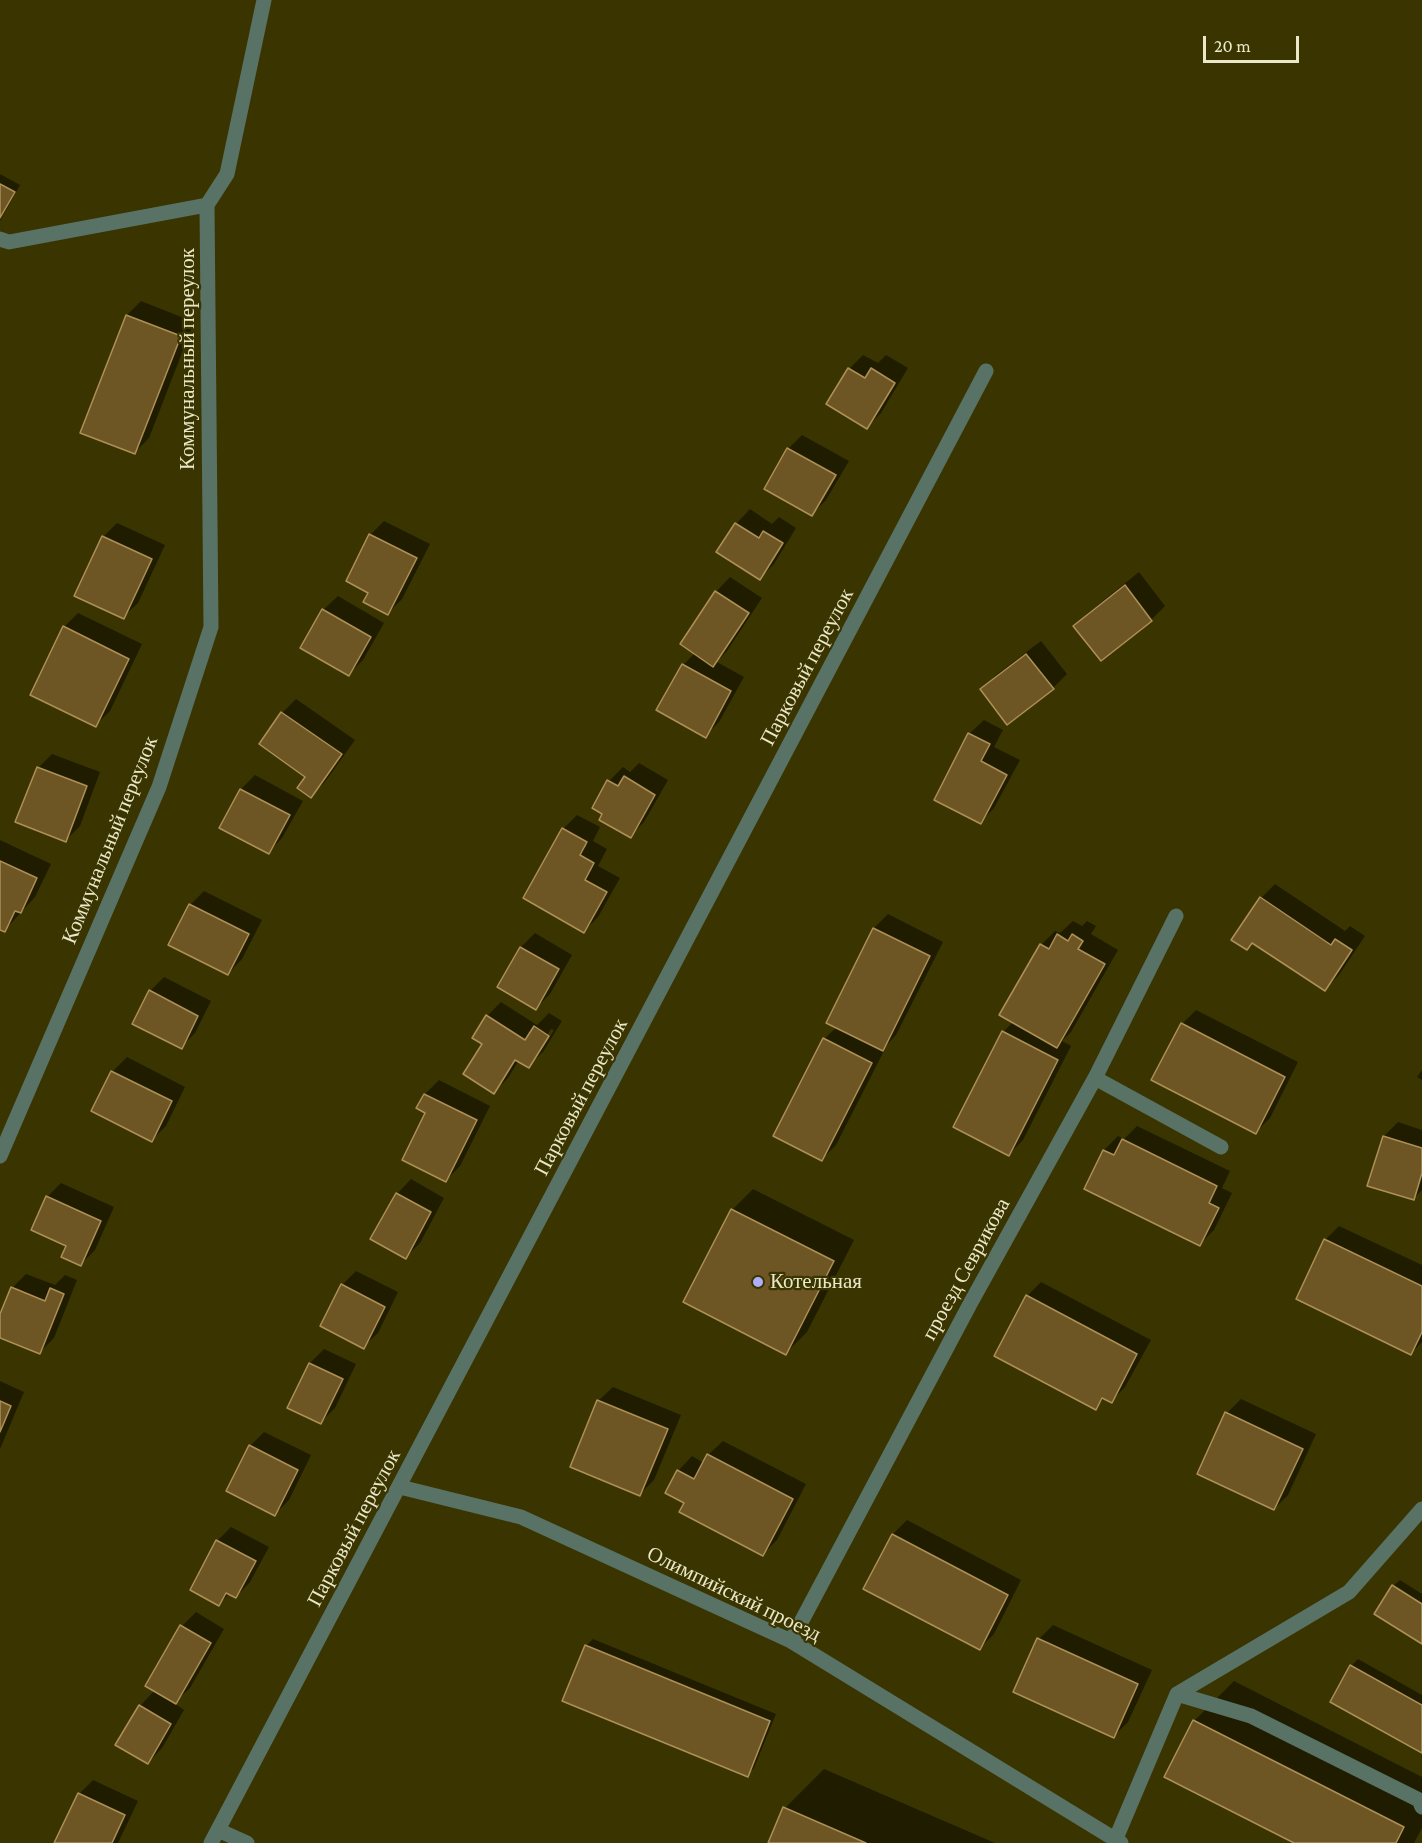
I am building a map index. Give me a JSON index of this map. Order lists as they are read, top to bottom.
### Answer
{
  "streets": {
    "street": [
      "Коммунальный переулок",
      "Парковый переулок",
      "проезд Севрикова",
      "Олимпийский проезд"
    ]
  },
  "crossings": [
    ["Парковый переулок", "Олимпийский проезд"],
    ["проезд Севрикова", "Олимпийский проезд"]
  ],
  "places": ["Котельная"],
  "scale_bar": "20 m"
}
